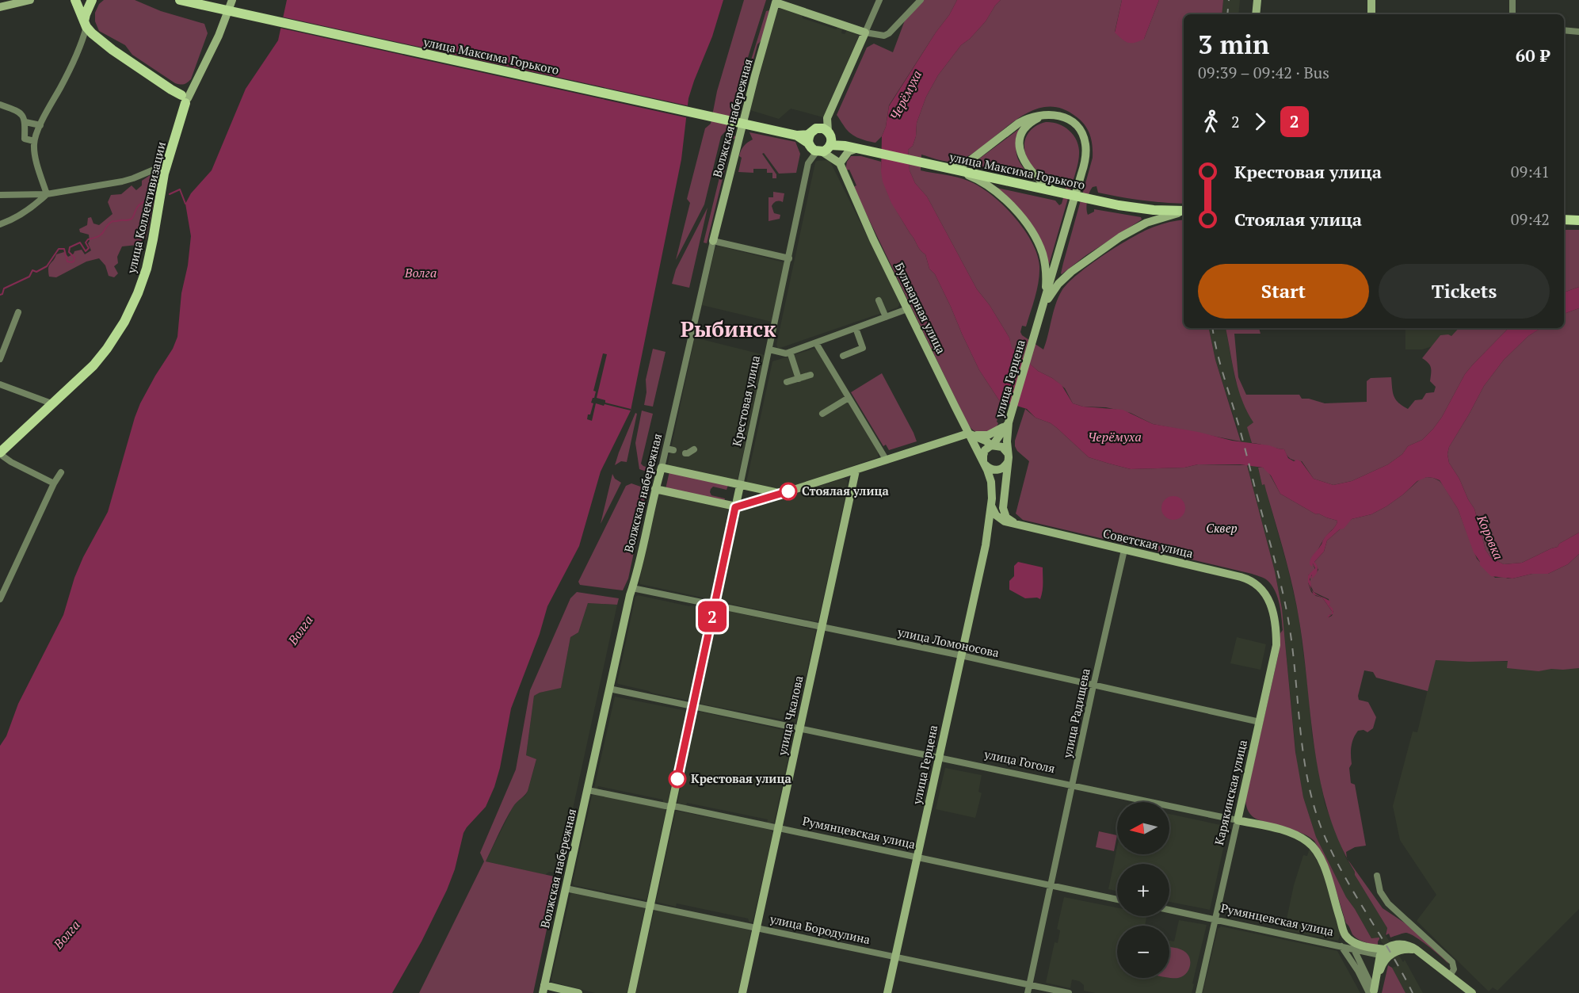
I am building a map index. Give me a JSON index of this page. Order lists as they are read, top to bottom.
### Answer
{
  "streets": {
    "main road": ["улица Максима Горького", "улица Коллективизации"],
    "street": [
      "Волжская набережная",
      "Бульварная улица",
      "улица Герцена",
      "Крестовая улица",
      "Советская улица",
      "улица Ломоносова",
      "улица Радищева",
      "улица Чкалова",
      "улица Гоголя",
      "Карякинская улица",
      "Румянцевская улица",
      "улица Бородулина"
    ]
  },
  "crossings": [
    ["улица Максима Горького", "Крестовая улица"],
    ["Волжская набережная", "улица Ломоносова"],
    ["Волжская набережная", "улица Гоголя"],
    ["Волжская набережная", "Румянцевская улица"],
    ["Волжская набережная", "улица Бородулина"],
    ["Бульварная улица", "улица Герцена"],
    ["улица Герцена", "Советская улица"],
    ["улица Герцена", "улица Ломоносова"],
    ["улица Герцена", "улица Гоголя"],
    ["улица Герцена", "Румянцевская улица"],
    ["улица Герцена", "улица Бородулина"],
    ["Крестовая улица", "улица Ломоносова"],
    ["Крестовая улица", "улица Гоголя"],
    ["Крестовая улица", "Румянцевская улица"],
    ["Крестовая улица", "улица Бородулина"],
    ["Советская улица", "улица Радищева"],
    ["Советская улица", "Карякинская улица"],
    ["улица Ломоносова", "улица Радищева"],
    ["улица Ломоносова", "улица Чкалова"],
    ["улица Ломоносова", "Карякинская улица"],
    ["улица Радищева", "улица Гоголя"],
    ["улица Радищева", "Румянцевская улица"],
    ["улица Радищева", "улица Бородулина"],
    ["улица Чкалова", "улица Гоголя"],
    ["улица Чкалова", "Румянцевская улица"],
    ["улица Чкалова", "улица Бородулина"],
    ["улица Гоголя", "Карякинская улица"],
    ["улица Гоголя", "Румянцевская улица"],
    ["Карякинская улица", "Румянцевская улица"]
  ],
  "districts": ["Рыбинск"],
  "water": ["Черёмуха", "Волга", "Коровка"],
  "parks": ["Сквер"],
  "places": ["Стоялая улица", "Крестовая улица"],
  "lines": ["bus line 2"],
  "north": "left",
  "page": {
    "on_map": "2",
    "heading": ["3 min", "09:39 – 09:42 · Bus", "60 ₽"],
    "legs": ["2", "2"],
    "list": [
      {
        "name": "Крестовая улица",
        "value": "09:41"
      },
      {
        "name": "Стоялая улица",
        "value": "09:42"
      }
    ],
    "buttons": ["Start", "Tickets"],
    "map_buttons": ["+", "−"]
  }
}
